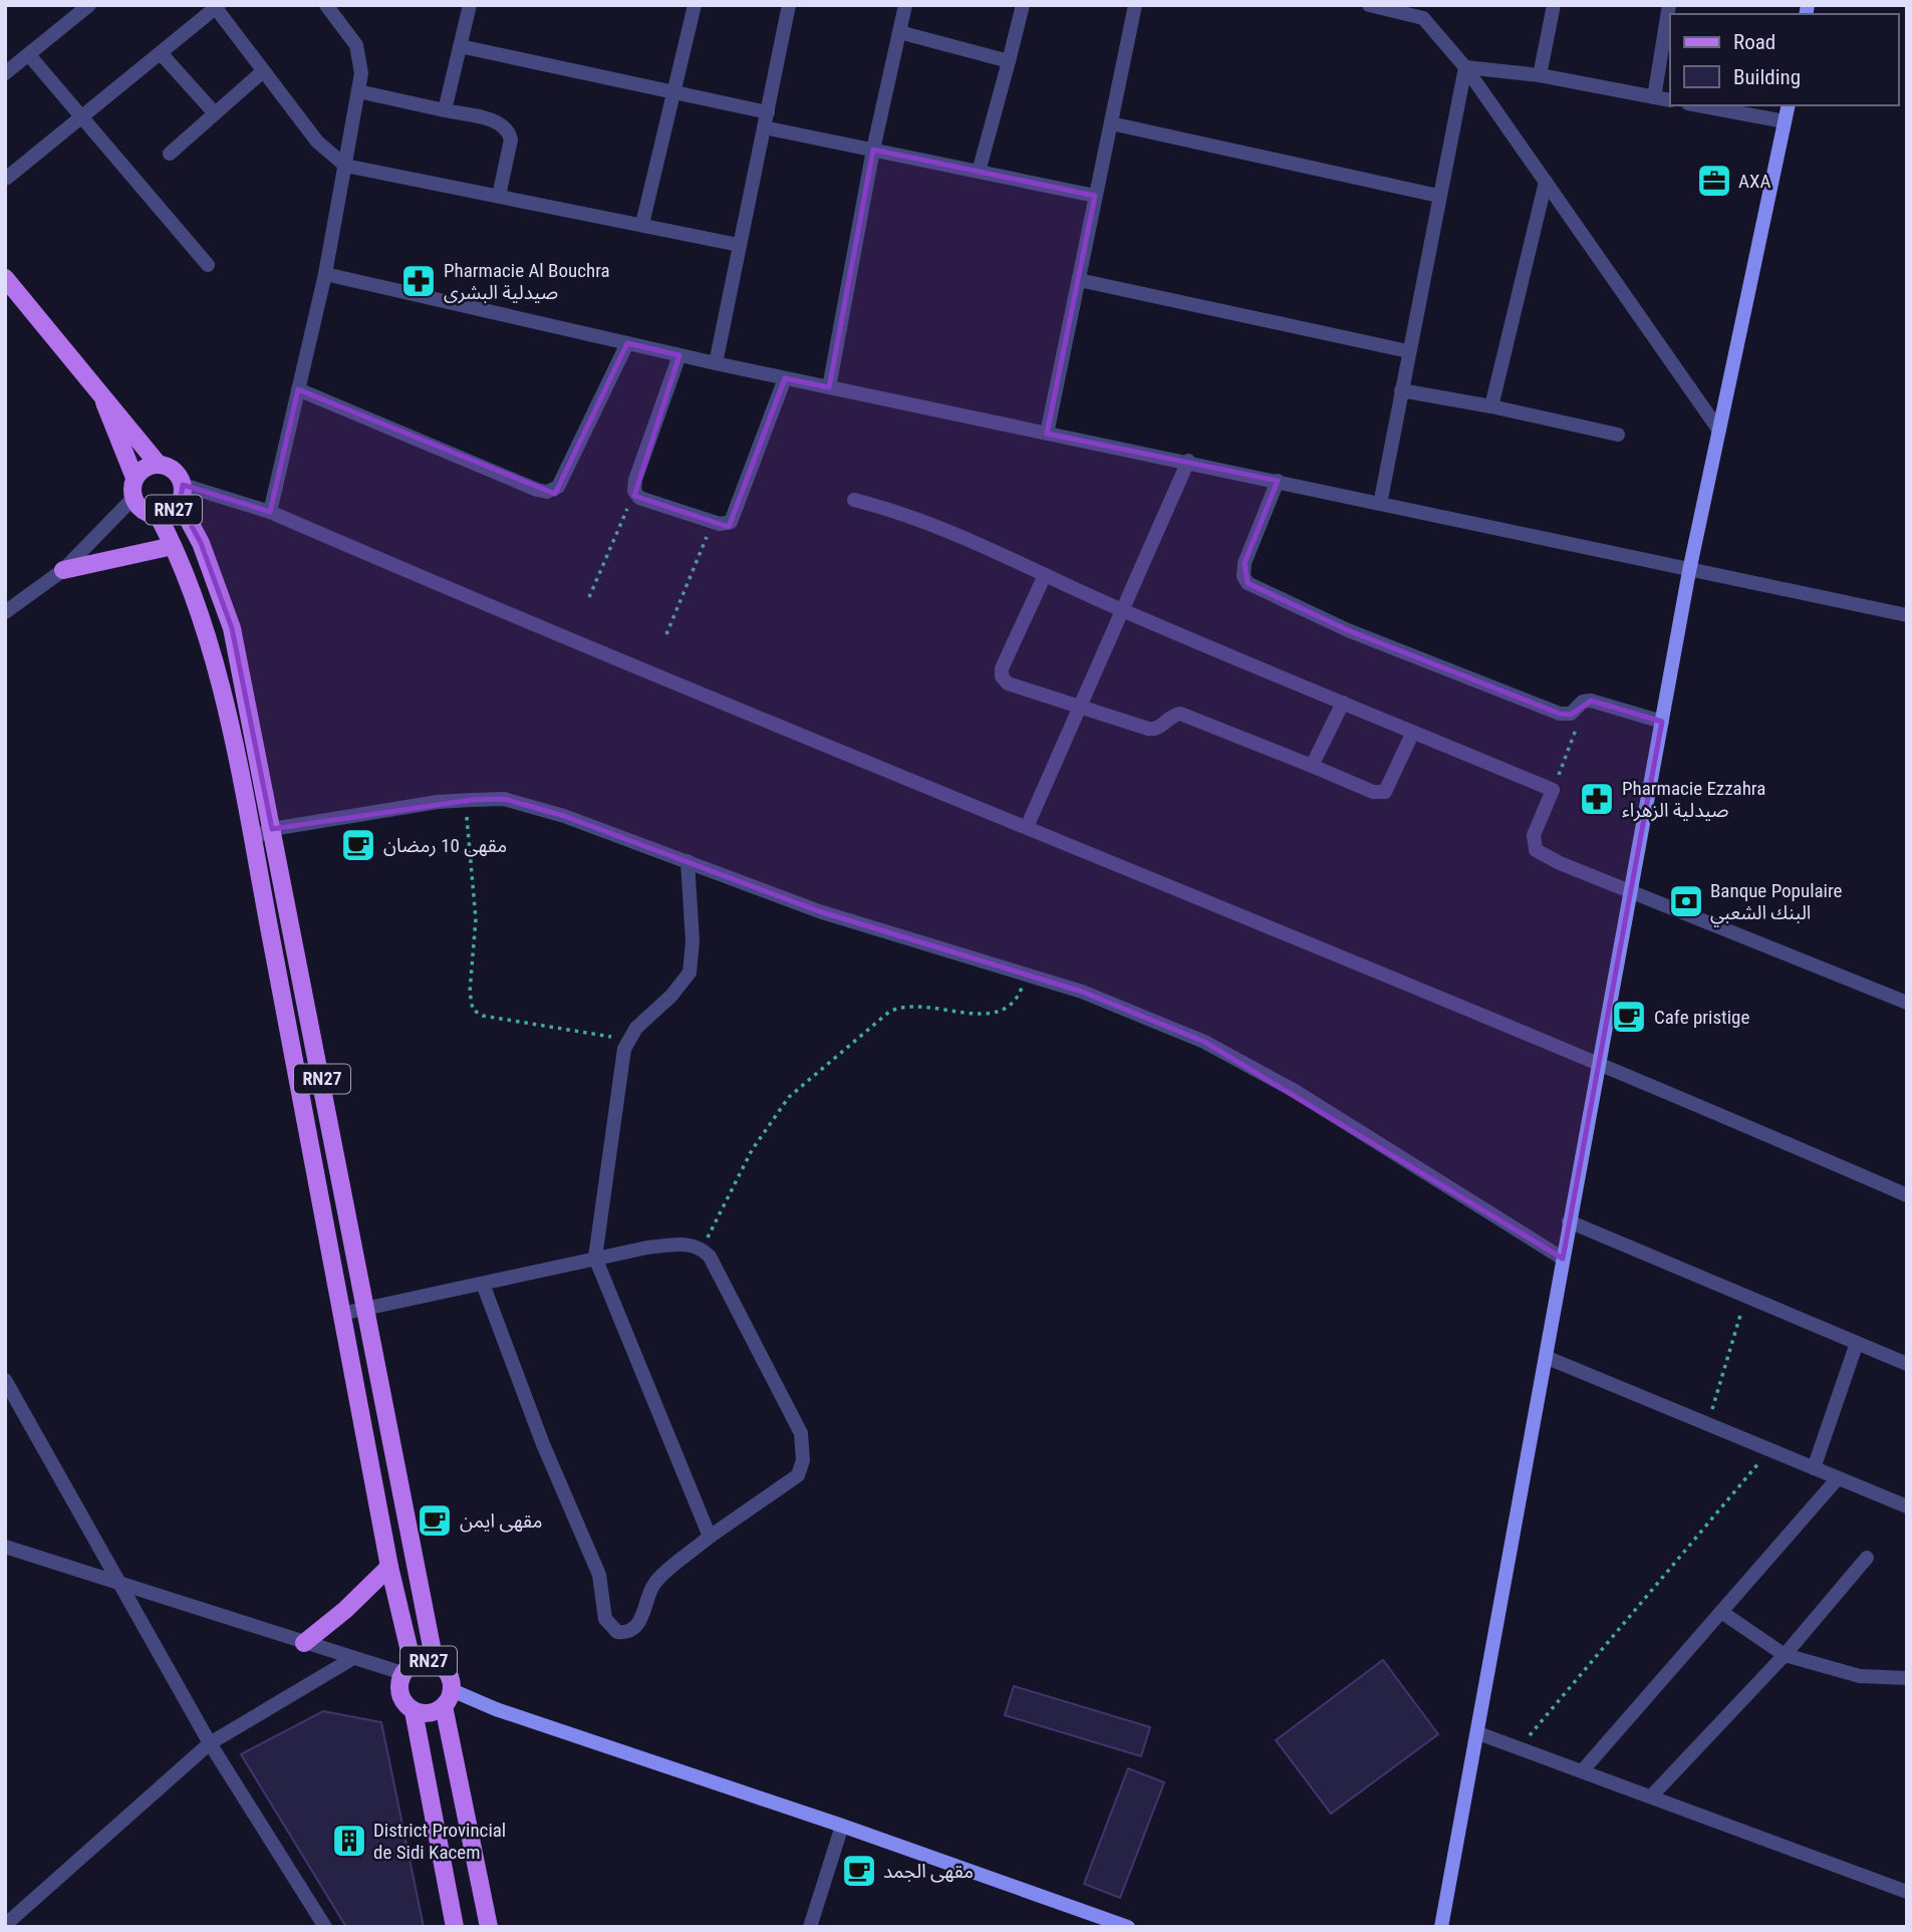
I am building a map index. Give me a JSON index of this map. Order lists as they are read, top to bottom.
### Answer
{
  "streets": {
    "main road": ["RN27"]
  },
  "places": {
    "office": ["AXA"],
    "pharmacy": ["Pharmacie Al Bouchra صيدلية البشرى", "Pharmacie Ezzahra صيدلية الزهراء"],
    "cafe": [
      "مقهى 10 رمضان",
      "Cafe pristige",
      "مقهى ايمن",
      "مقهى الجمد"
    ],
    "bank": ["Banque Populaire البنك الشعبي"],
    "building": ["District Provincial de Sidi Kacem"]
  },
  "legend": ["Road", "Building"]
}
